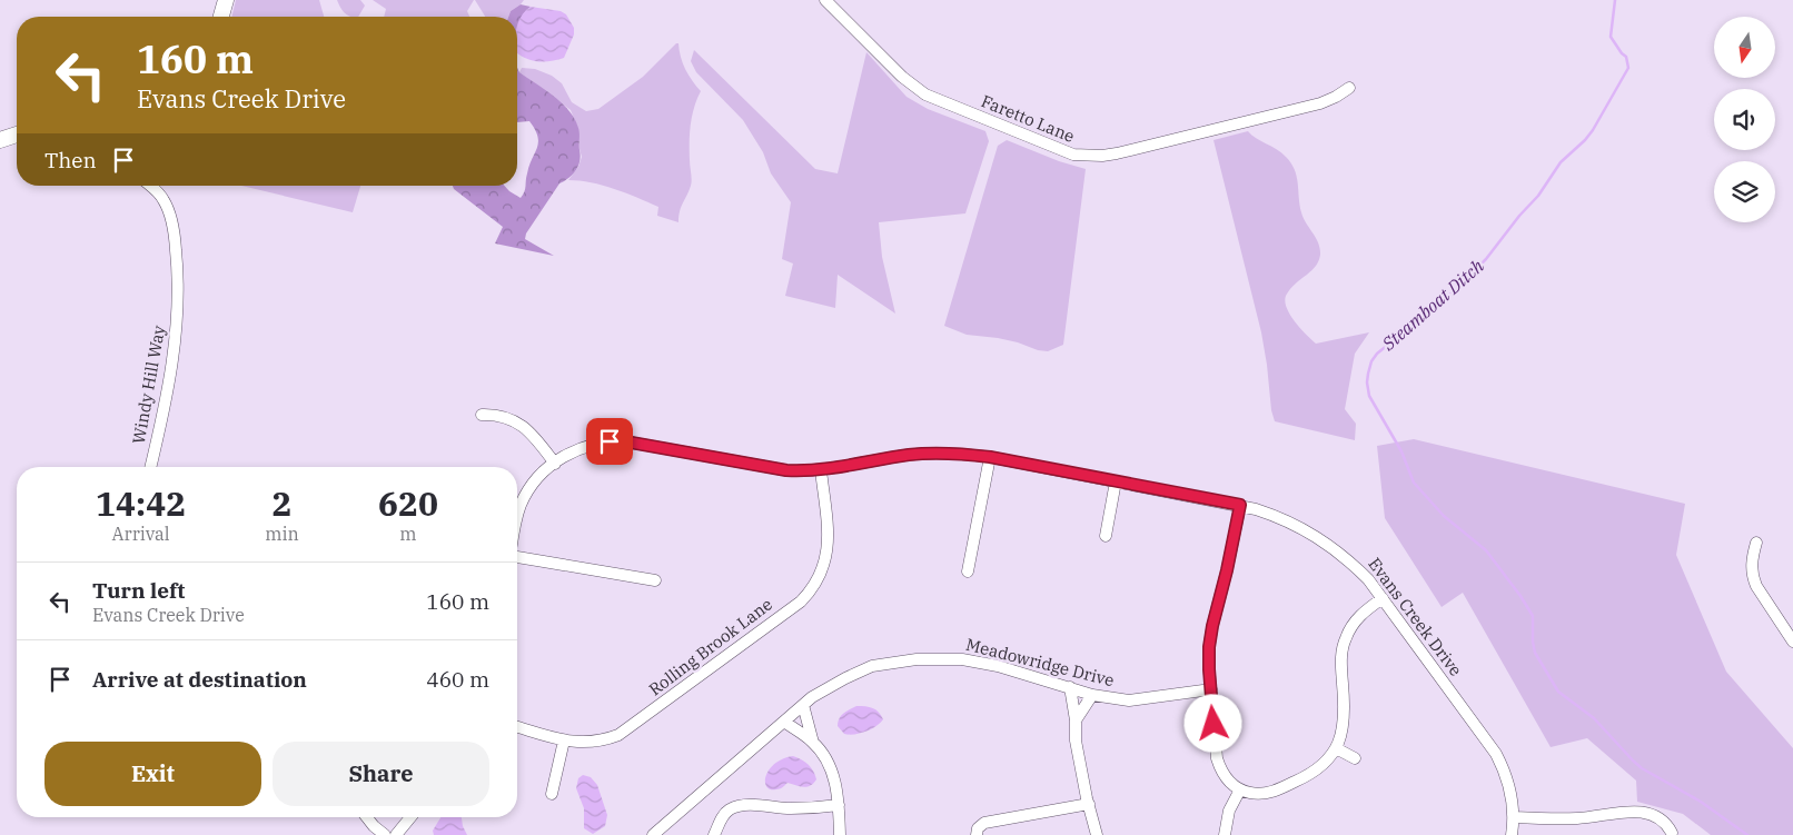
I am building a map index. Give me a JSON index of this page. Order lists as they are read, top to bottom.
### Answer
{
  "streets": {
    "street": [
      "Faretto Lane",
      "Windy Hill Way",
      "Evans Creek Drive",
      "Rolling Brook Lane",
      "Meadowridge Drive"
    ]
  },
  "crossings": [
    ["Evans Creek Drive", "Rolling Brook Lane"]
  ],
  "water": ["Steamboat Ditch"],
  "north": "bottom",
  "page": {
    "turn": ["160 m", "Evans Creek Drive"],
    "then": "Then",
    "eta": [
      "14:42",
      "Arrival",
      "2",
      "min",
      "620",
      "m"
    ],
    "list": [
      {
        "name": "Turn left",
        "note": "Evans Creek Drive",
        "value": "160 m"
      },
      {
        "name": "Arrive at destination",
        "value": "460 m"
      }
    ],
    "buttons": ["Exit", "Share"]
  }
}
